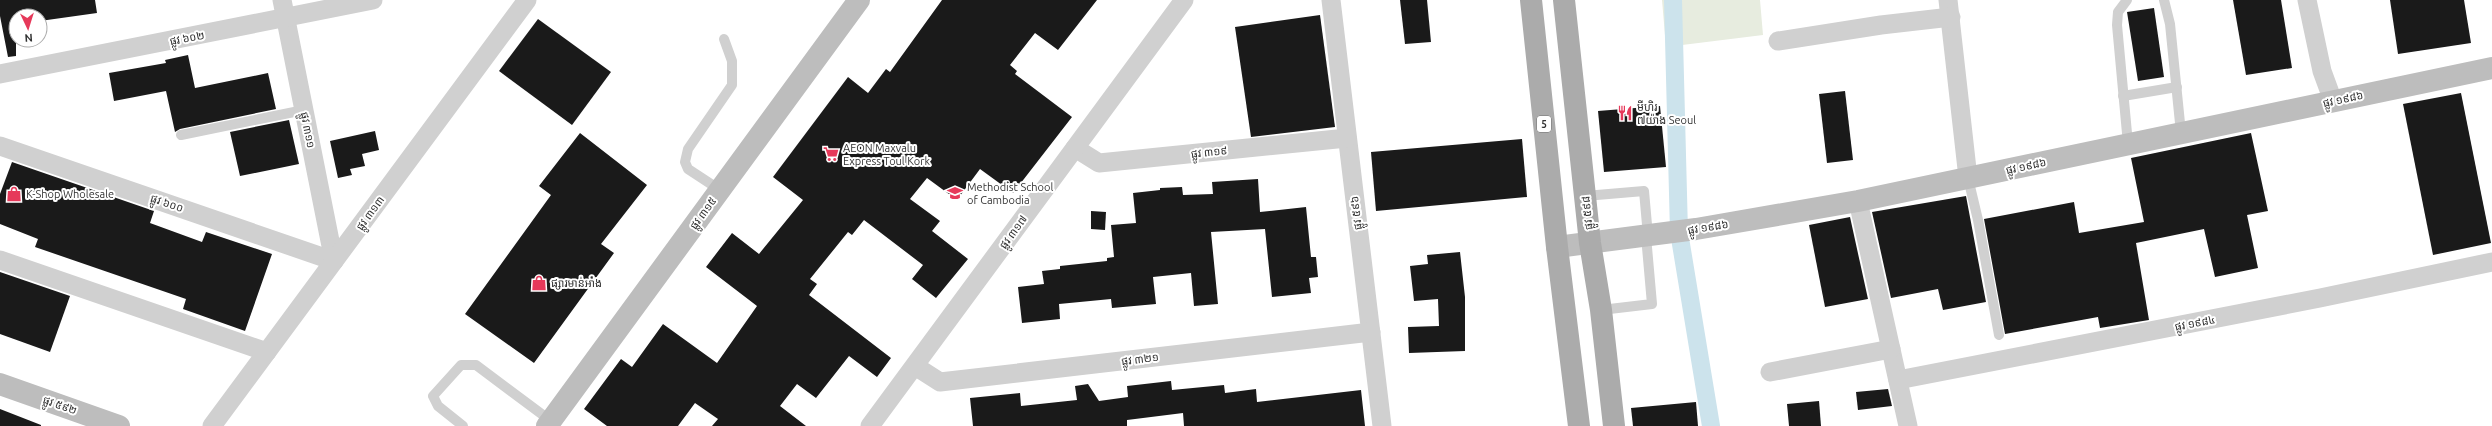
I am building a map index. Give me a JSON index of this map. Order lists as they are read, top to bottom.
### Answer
{
  "streets": {
    "main road": [
      "ផ្លូវ ១៩៨៦",
      "5",
      "ផ្លូវ ៣១៥",
      "ផ្លូវ ៥៩៨",
      "ផ្លូវ ៥៩២"
    ],
    "street": [
      "ផ្លូវ ៦០២",
      "ផ្លូវ ៣១១",
      "ផ្លូវ ៣១៩",
      "ផ្លូវ ៦០០",
      "ផ្លូវ ៣១៣",
      "ផ្លូវ ៥៩៦",
      "ផ្លូវ ៣១៧",
      "ផ្លូវ ១៩៨៤",
      "ផ្លូវ ៣២១"
    ]
  },
  "crossings": [
    ["ផ្លូវ ៦០២", "ផ្លូវ ៣១១"],
    ["ផ្លូវ ១៩៨៦", "5"],
    ["ផ្លូវ ១៩៨៦", "ផ្លូវ ៥៩៨"],
    ["ផ្លូវ ៣១១", "ផ្លូវ ៦០០"],
    ["ផ្លូវ ៣១១", "ផ្លូវ ៣១៣"],
    ["ផ្លូវ ៣១៩", "ផ្លូវ ៥៩៦"],
    ["ផ្លូវ ៣១៩", "ផ្លូវ ៣១៧"],
    ["ផ្លូវ ៦០០", "ផ្លូវ ៣១៣"],
    ["ផ្លូវ ៥៩៦", "ផ្លូវ ៣២១"],
    ["ផ្លូវ ៣១៧", "ផ្លូវ ៣២១"]
  ],
  "places": {
    "restaurant": ["មីហិរ ៧យ៉ាង Seoul"],
    "supermarket": ["AEON Maxvalu Express Toul Kork"],
    "school or university": ["Methodist School of Cambodia"],
    "shop": ["K-Shop Wholesale", "ផ្សារមាន់អាំង"]
  },
  "north": "bottom"
}
